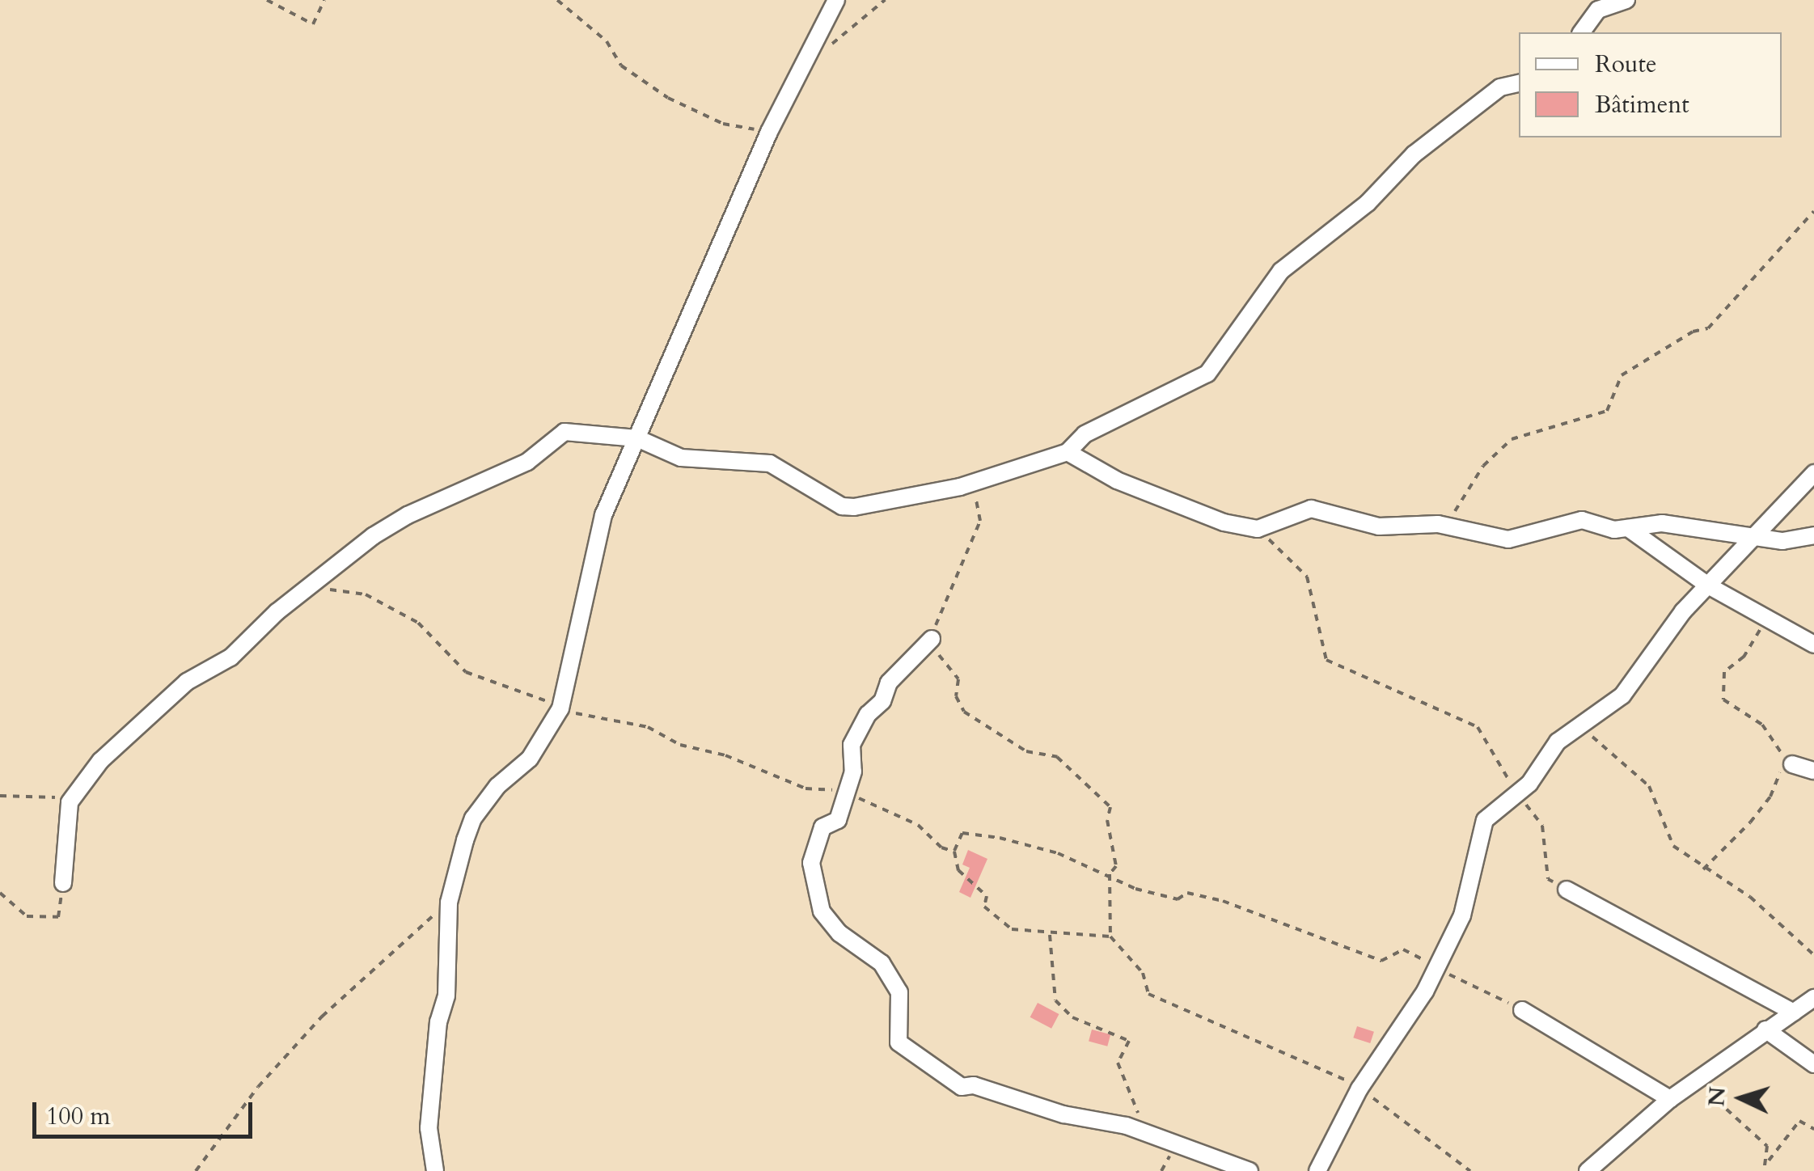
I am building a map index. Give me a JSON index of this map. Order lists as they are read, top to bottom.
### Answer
{
  "legend": ["Route", "Bâtiment"],
  "scale_bar": "100 m",
  "north": "left"
}
